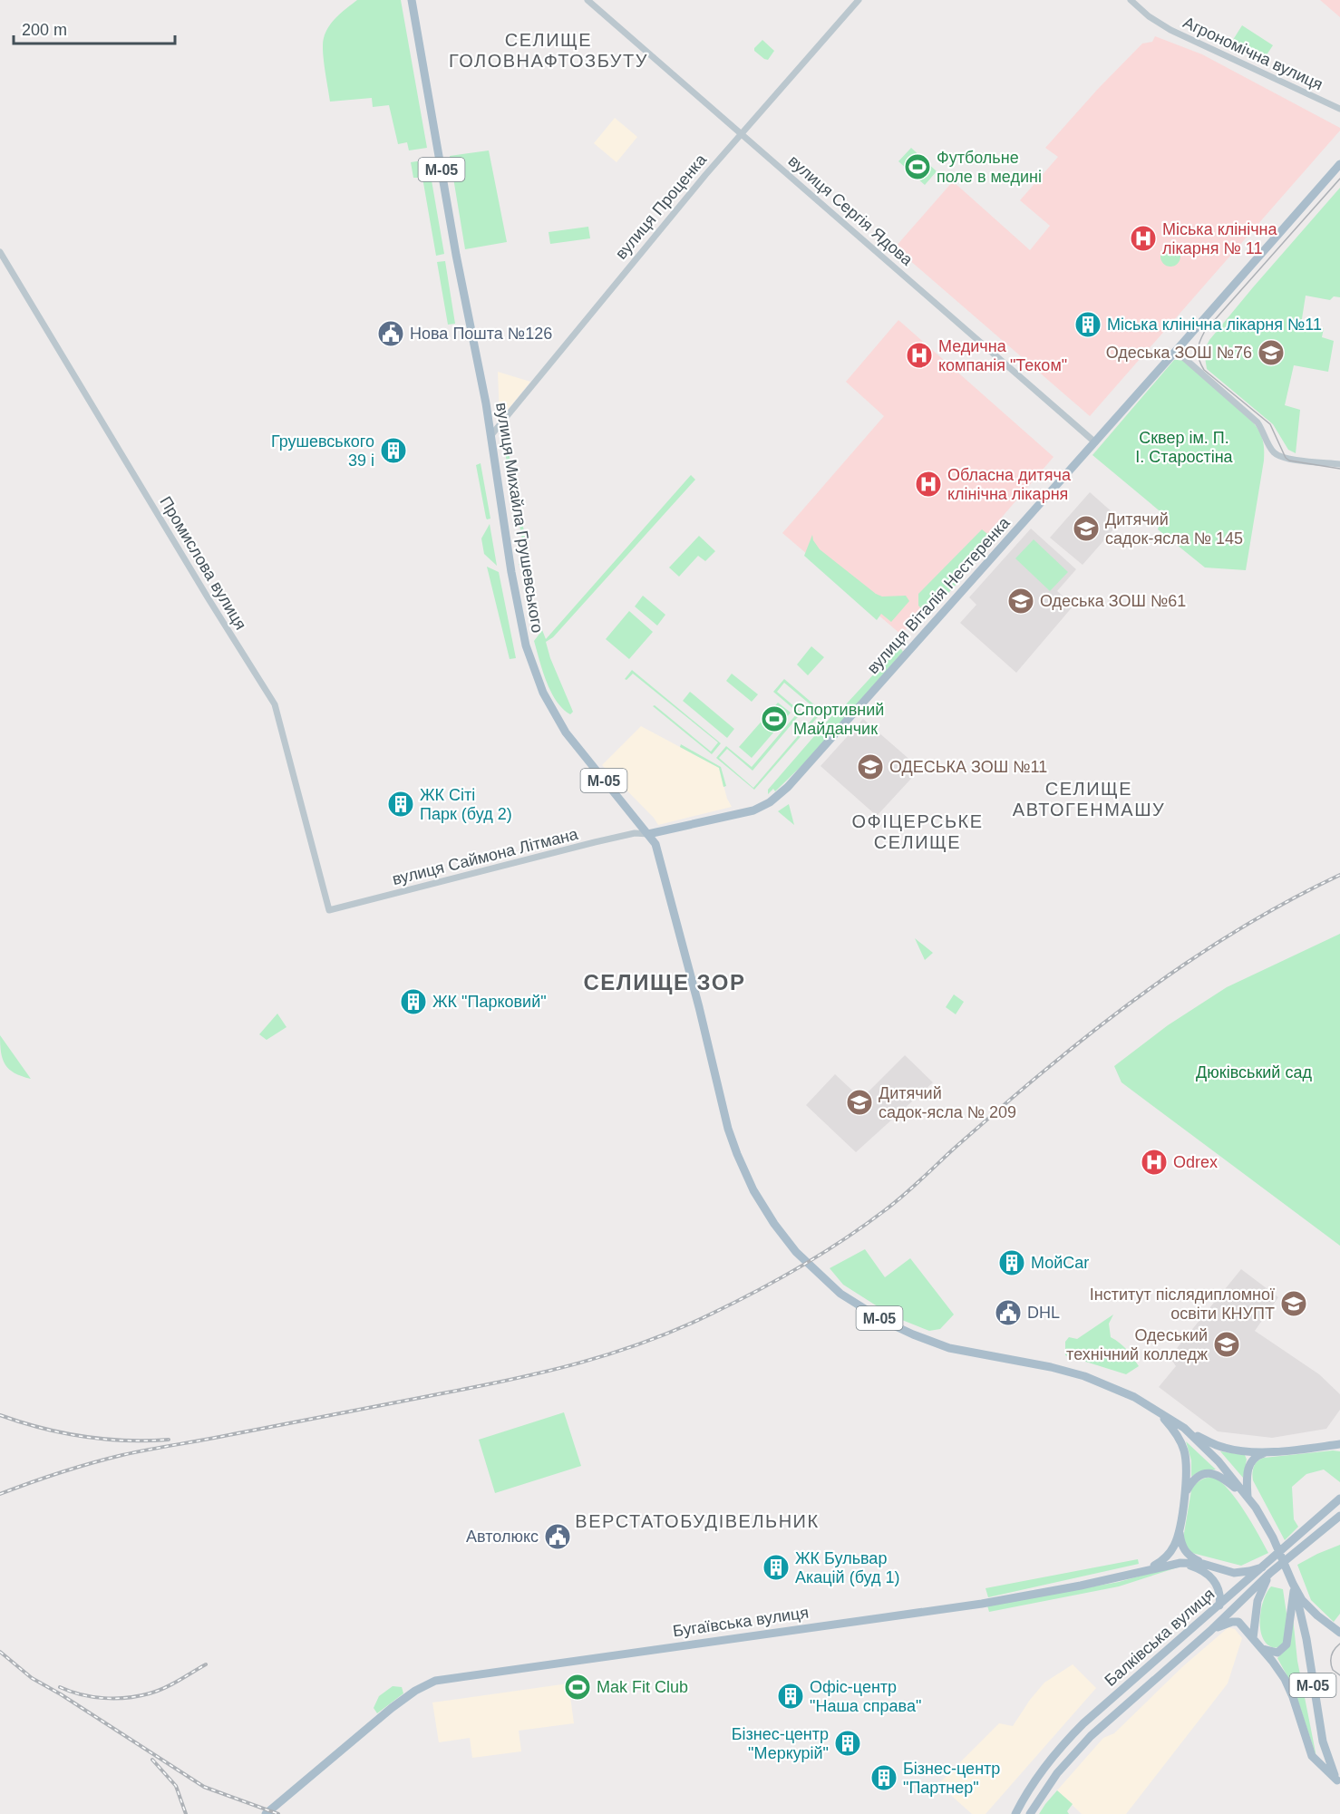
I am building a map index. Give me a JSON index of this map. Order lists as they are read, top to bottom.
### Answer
{
  "streets": {
    "main road": [
      "М-05",
      "вулиця Михайла Грушевського",
      "вулиця Віталія Нестеренка",
      "Бугаївська вулиця",
      "Балківська вулиця"
    ],
    "street": [
      "Агрономічна вулиця",
      "вулиця Проценка",
      "вулиця Сергія Ядова",
      "Промислова вулиця",
      "вулиця Саймона Літмана"
    ]
  },
  "crossings": [
    ["М-05", "вулиця Михайла Грушевського"],
    ["вулиця Проценка", "вулиця Сергія Ядова"],
    ["вулиця Проценка", "вулиця Михайла Грушевського"],
    ["вулиця Сергія Ядова", "вулиця Віталія Нестеренка"],
    ["вулиця Михайла Грушевського", "вулиця Віталія Нестеренка"],
    ["вулиця Михайла Грушевського", "вулиця Саймона Літмана"],
    ["Промислова вулиця", "вулиця Саймона Літмана"],
    ["вулиця Віталія Нестеренка", "вулиця Саймона Літмана"],
    ["Бугаївська вулиця", "Балківська вулиця"]
  ],
  "districts": [
    "СЕЛИЩЕ ГОЛОВНАФТОЗБУТУ",
    "СЕЛИЩЕ АВТОГЕНМАШУ",
    "ОФІЦЕРСЬКЕ СЕЛИЩЕ",
    "СЕЛИЩЕ ЗОР",
    "ВЕРСТАТОБУДІВЕЛЬНИК"
  ],
  "parks": ["Сквер ім. П. І. Старостіна", "Дюківський сад"],
  "places": {
    "sports": ["Футбольне поле в медині", "Спортивний Майданчик", "Mak Fit Club"],
    "hospital": [
      "Міська клінічна лікарня № 11",
      "Медична компанія \"Теком\"",
      "Обласна дитяча клінічна лікарня",
      "Odrex"
    ],
    "building": [
      "Міська клінічна лікарня №11",
      "Грушевського 39 і",
      "ЖК Сіті Парк (буд 2)",
      "ЖК \"Парковий\"",
      "МойCar",
      "ЖК Бульвар Акацій (буд 1)",
      "Офіс-центр \"Наша справа\"",
      "Бізнес-центр \"Меркурій\"",
      "Бізнес-центр \"Партнер\""
    ],
    "public building": ["Нова Пошта №126", "DHL", "Автолюкс"],
    "school or university": [
      "Одеська ЗОШ №76",
      "Дитячий садок-ясла № 145",
      "Одеська ЗОШ №61",
      "ОДЕСЬКА ЗОШ №11",
      "Дитячий садок-ясла № 209",
      "Інститут післядипломної освіти КНУПТ",
      "Одеський технічний колледж"
    ]
  },
  "scale_bar": "200 m"
}
